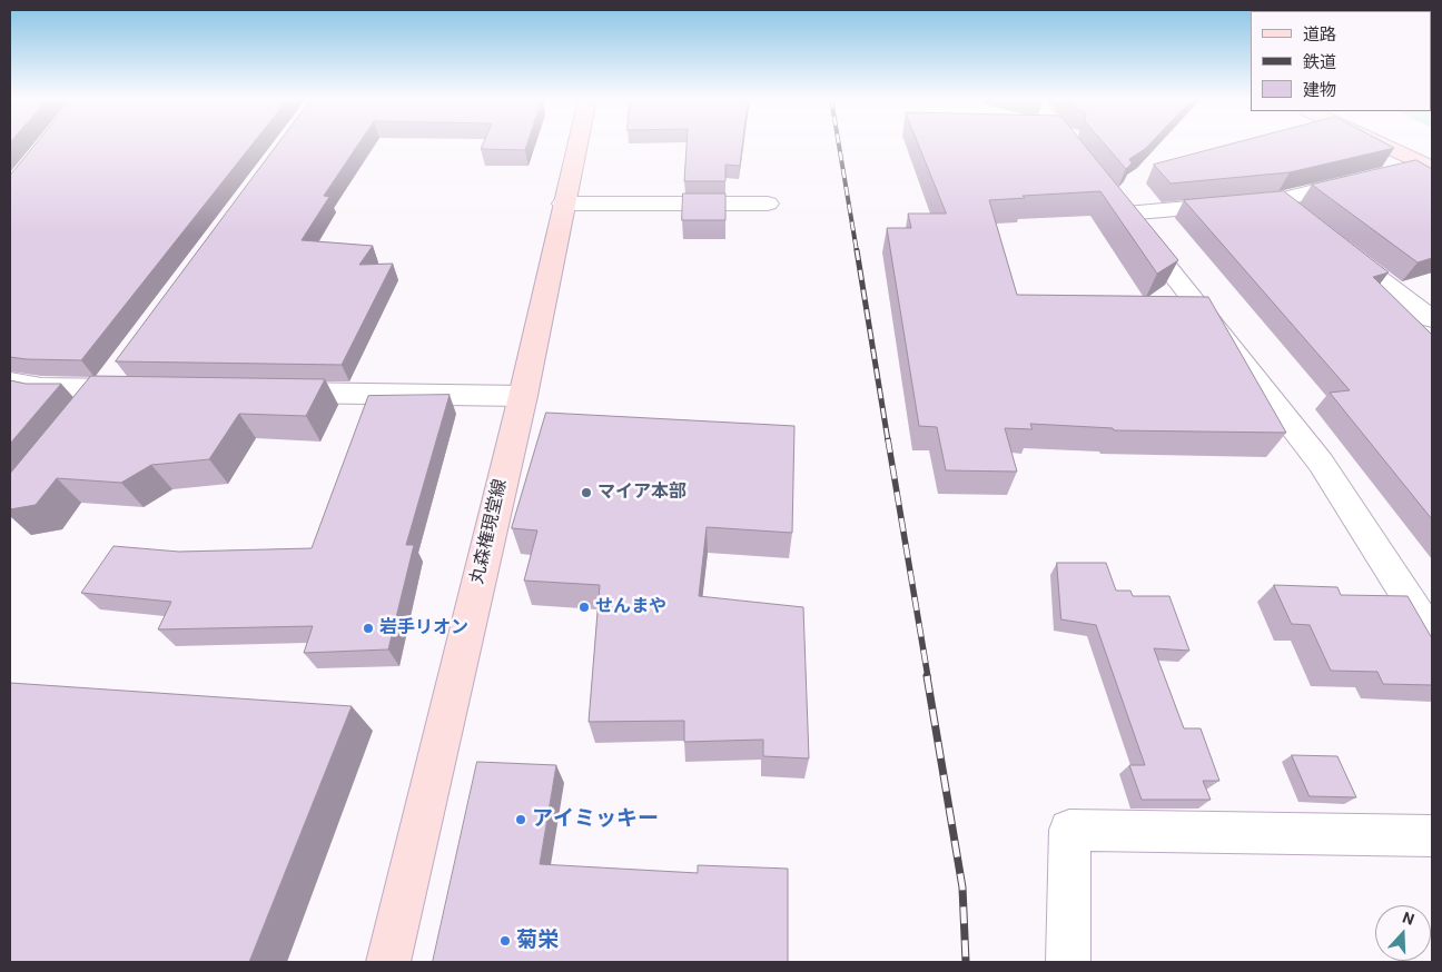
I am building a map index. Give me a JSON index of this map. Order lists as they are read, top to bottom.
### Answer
{
  "streets": {
    "main road": ["丸森権現堂線"]
  },
  "places": [
    "マイア本部",
    "せんまや",
    "岩手リオン",
    "アイミッキー",
    "菊栄"
  ],
  "legend": ["道路", "鉄道", "建物"],
  "north": "top"
}
